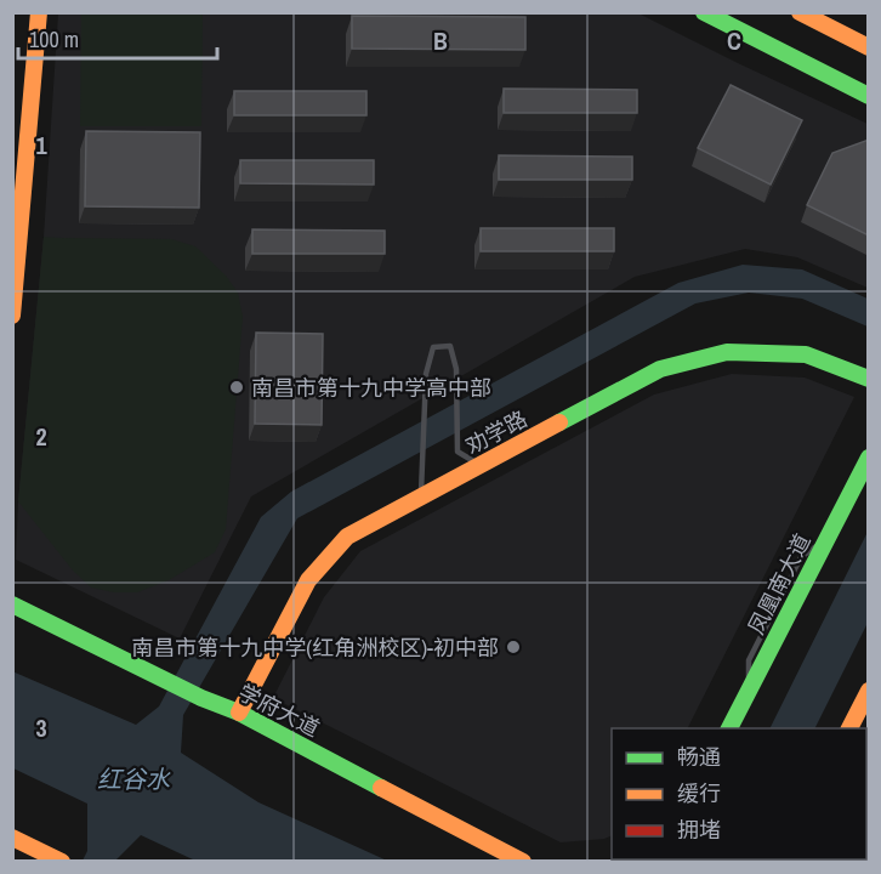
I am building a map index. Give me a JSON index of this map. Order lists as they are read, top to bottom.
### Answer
{
  "streets": {
    "street": ["劝学路", "凤凰南大道", "学府大道"]
  },
  "crossings": [
    ["劝学路", "学府大道"]
  ],
  "water": ["红谷水"],
  "places": ["南昌市第十九中学高中部", "南昌市第十九中学(红角洲校区)-初中部"],
  "legend": ["畅通", "缓行", "拥堵"],
  "scale_bar": "100 m",
  "grid": {
    "columns": ["B", "C"],
    "rows": ["1", "2", "3"]
  }
}
